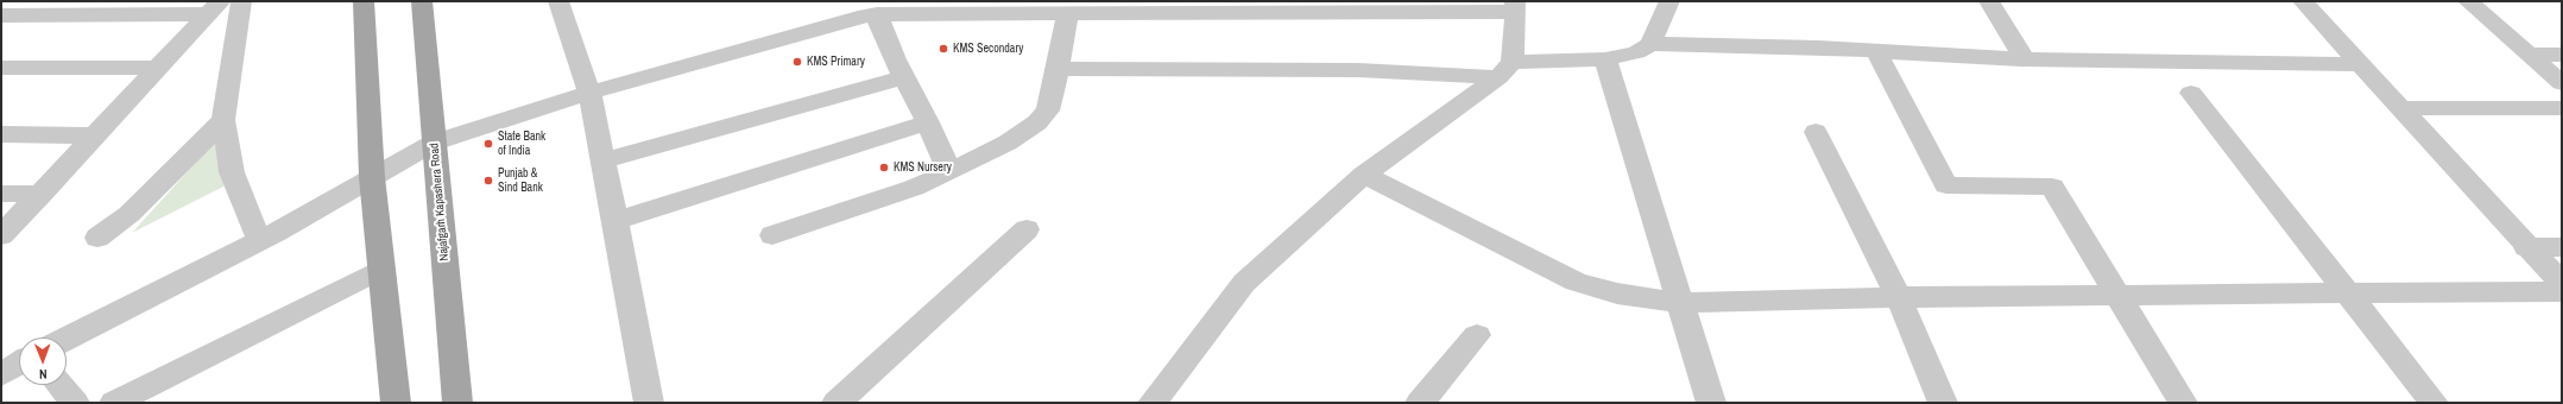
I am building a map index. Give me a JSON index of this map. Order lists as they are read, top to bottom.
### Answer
{
  "streets": {
    "main road": ["Najafgarh Kapashera Road"]
  },
  "places": [
    "KMS Secondary",
    "KMS Primary",
    "State Bank of India",
    "KMS Nursery",
    "Punjab & Sind Bank"
  ],
  "north": "bottom"
}
